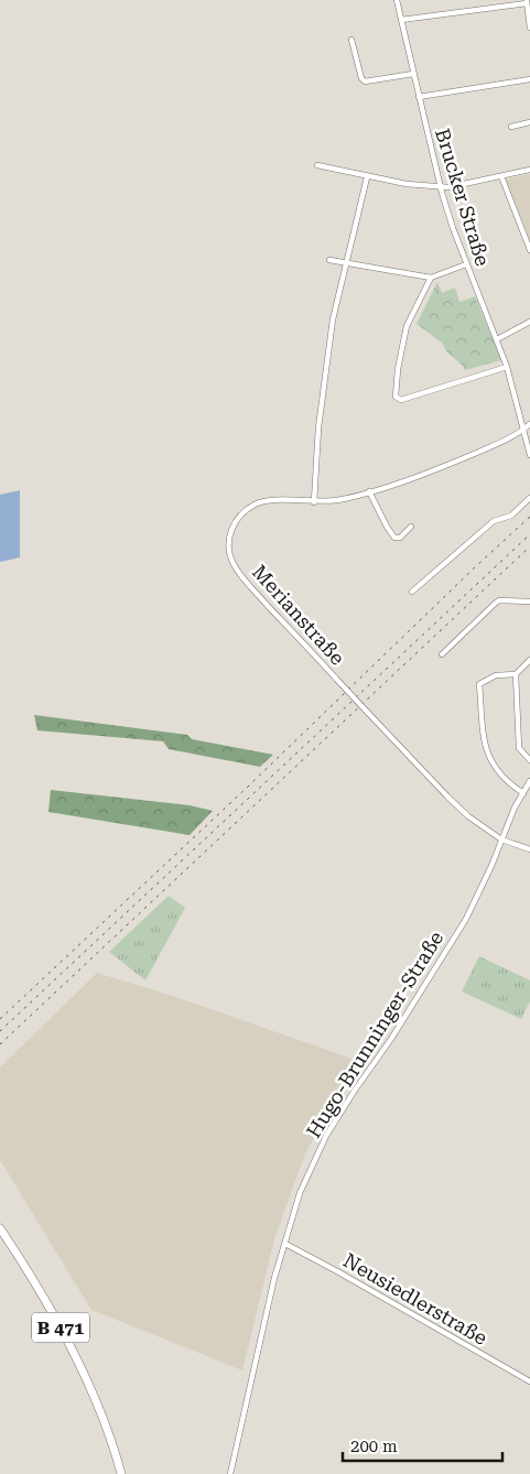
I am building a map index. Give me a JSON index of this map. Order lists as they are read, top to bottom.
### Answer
{
  "streets": {
    "highway": ["B 471"],
    "street": [
      "Brucker Straße",
      "Merianstraße",
      "Hugo-Brunninger-Straße",
      "Neusiedlerstraße"
    ]
  },
  "crossings": [
    ["Brucker Straße", "Merianstraße"],
    ["Merianstraße", "Hugo-Brunninger-Straße"],
    ["Hugo-Brunninger-Straße", "Neusiedlerstraße"]
  ],
  "scale_bar": "200 m"
}
